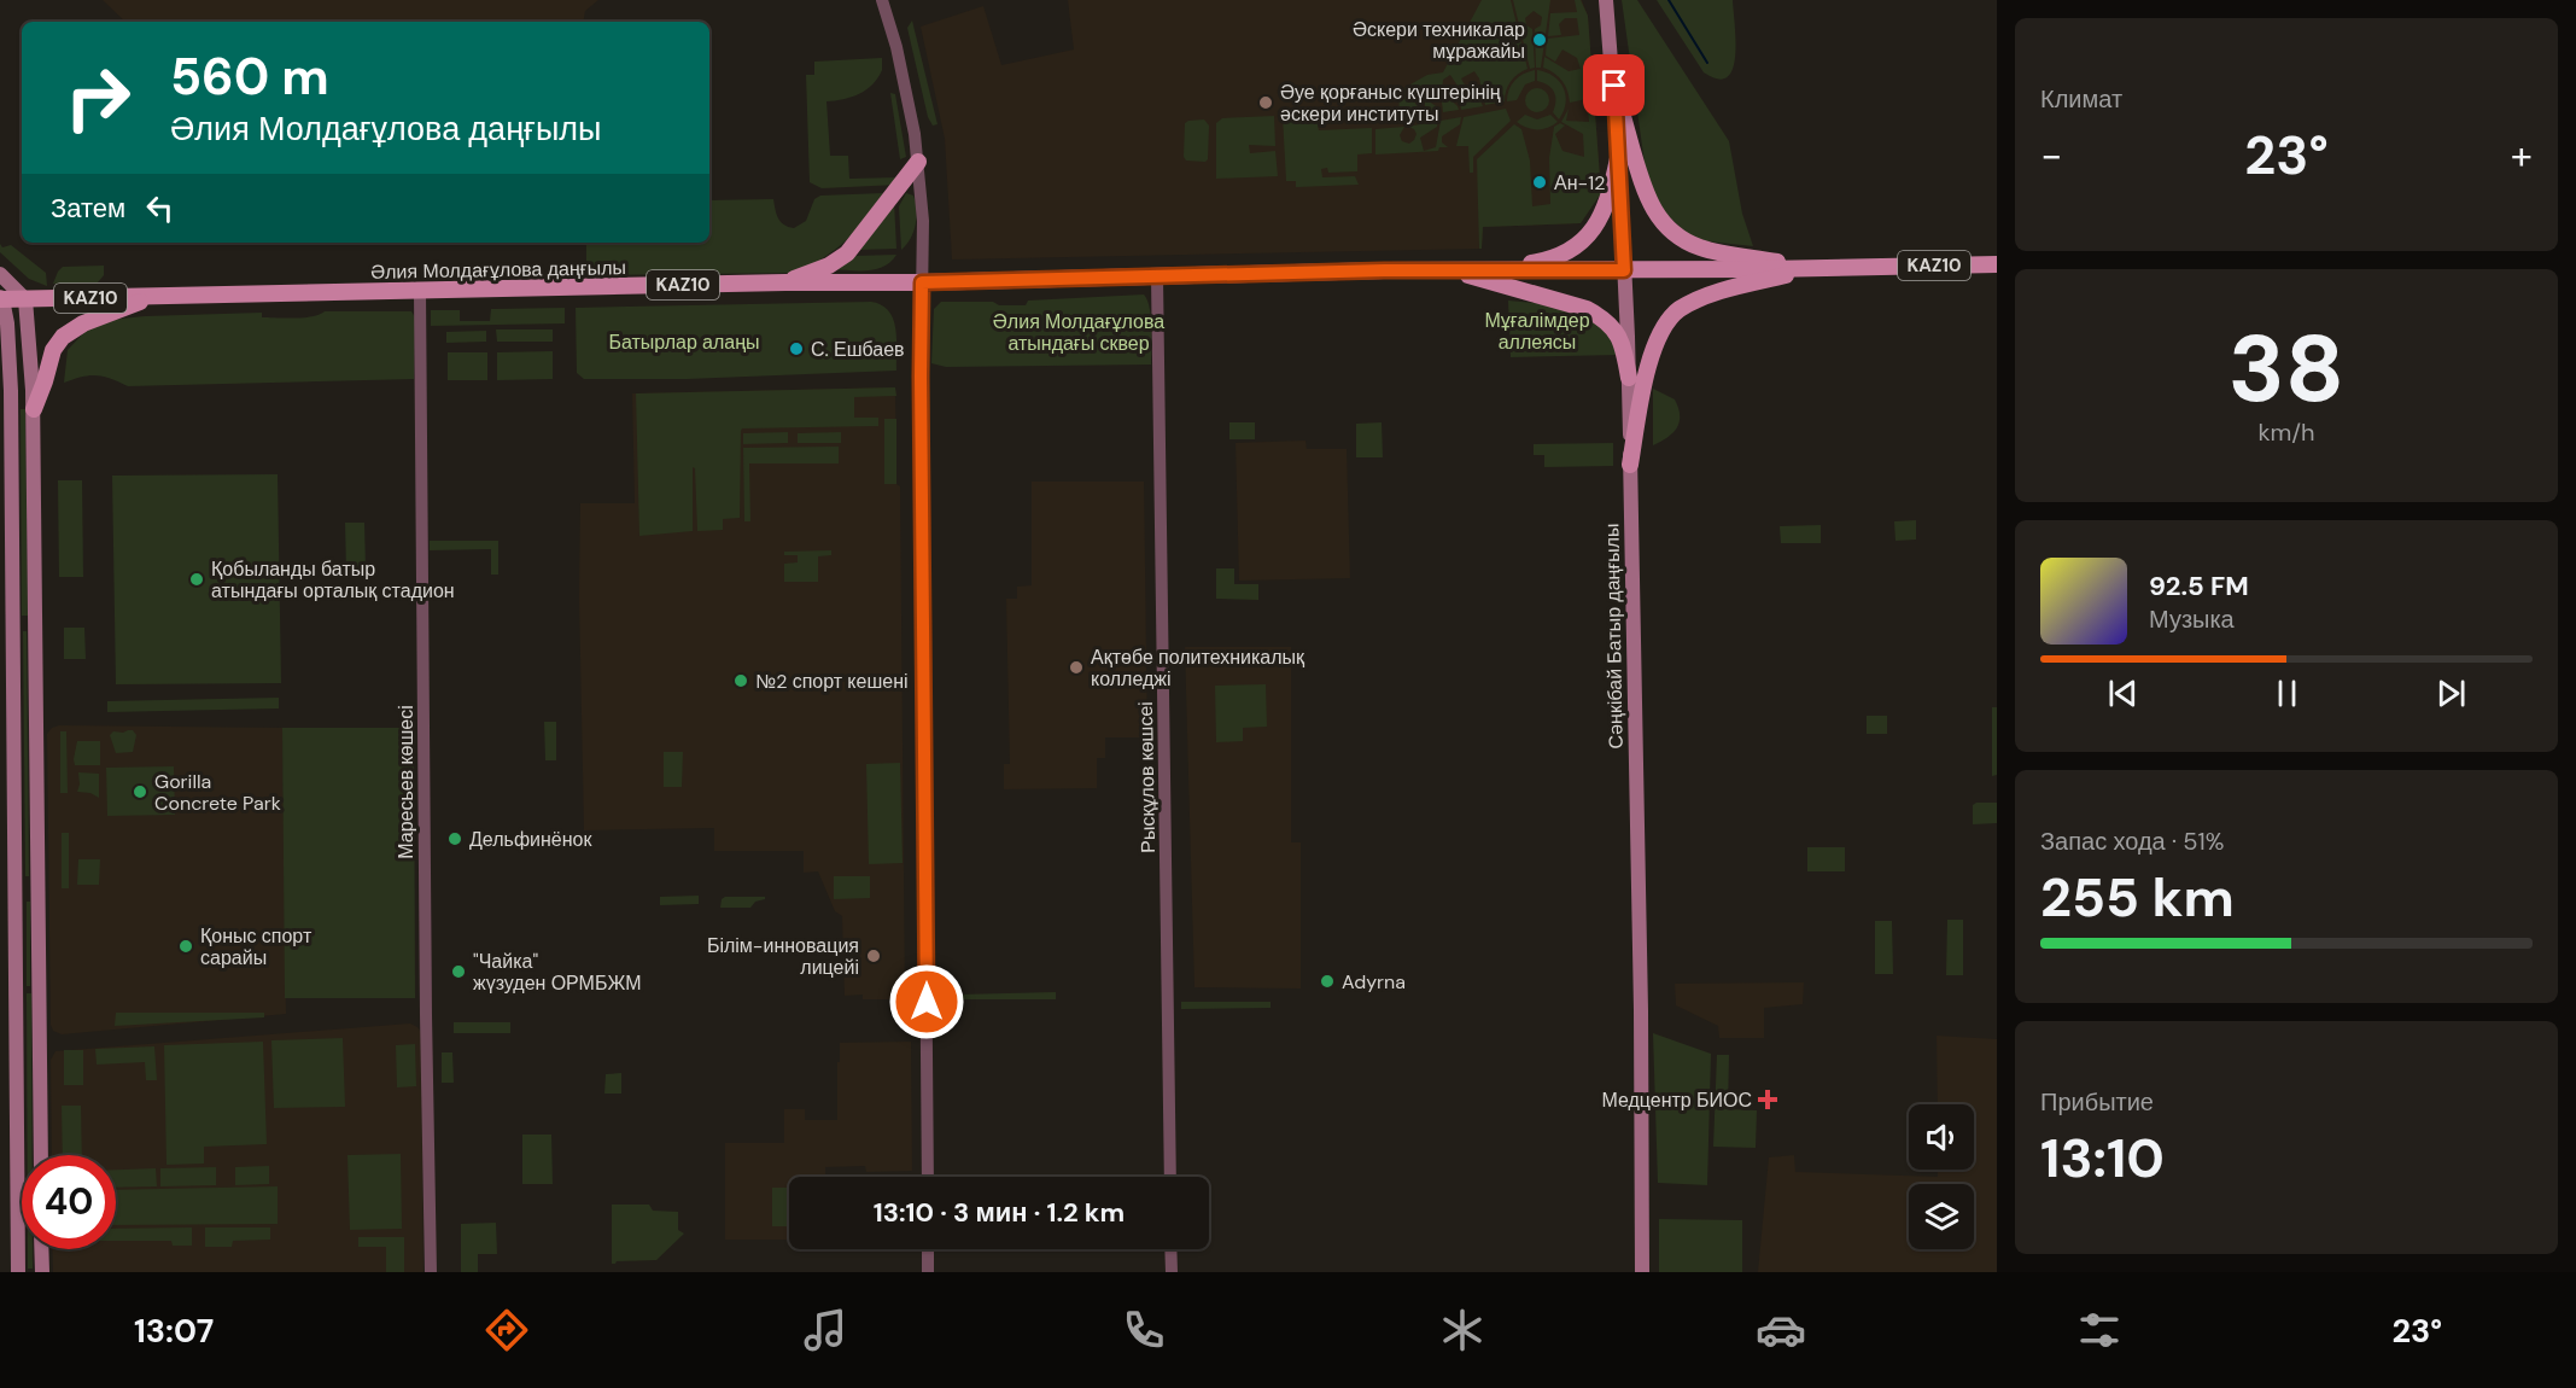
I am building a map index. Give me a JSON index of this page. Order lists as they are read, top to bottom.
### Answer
{
  "streets": {
    "main road": ["KAZ10", "Әлия Молдағұлова даңғылы", "Сәңкібай Батыр даңғылы"],
    "street": ["Рысқұлов көшсеі", "Маресьев көшесі"]
  },
  "crossings": [
    ["Әлия Молдағұлова даңғылы", "Сәңкібай Батыр даңғылы"],
    ["Әлия Молдағұлова даңғылы", "Рысқұлов көшсеі"],
    ["Әлия Молдағұлова даңғылы", "Маресьев көшесі"]
  ],
  "parks": ["Мұғалімдер аллеясы", "Әлия Молдағұлова атындағы сквер", "Батырлар алаңы"],
  "places": {
    "other": [
      "Әскери техникалар мұражайы",
      "Әуе қорғаныс күштерінің әскери институты",
      "Ан-12",
      "С. Ешбаев",
      "Қобыланды батыр атындағы орталық стадион",
      "Ақтөбе политехникалық колледжі",
      "№2 спорт кешені",
      "Gorilla Concrete Park",
      "Дельфинёнок",
      "Қоныс спорт сарайы",
      "Білім-инновация лицейі",
      "\"Чайка\" жүзуден ОРМБЖМ",
      "Adyrna"
    ],
    "health": ["Медцентр БИОС"]
  },
  "page": {
    "tile": [
      "Климат",
      ["38", "km/h"],
      ["Запас хода · 51%", "255 km"],
      ["Прибытие", "13:10"]
    ],
    "turn": ["560 m", "Әлия Молдағұлова даңғылы"],
    "heat": ["−", "23°", "+"],
    "then": "Затем",
    "song": ["92.5 FM", "Музыка"],
    "limit": "40",
    "trip": "13:10 · 3 мин · 1.2 km",
    "tabs": ["13:07", "23°"]
  }
}
